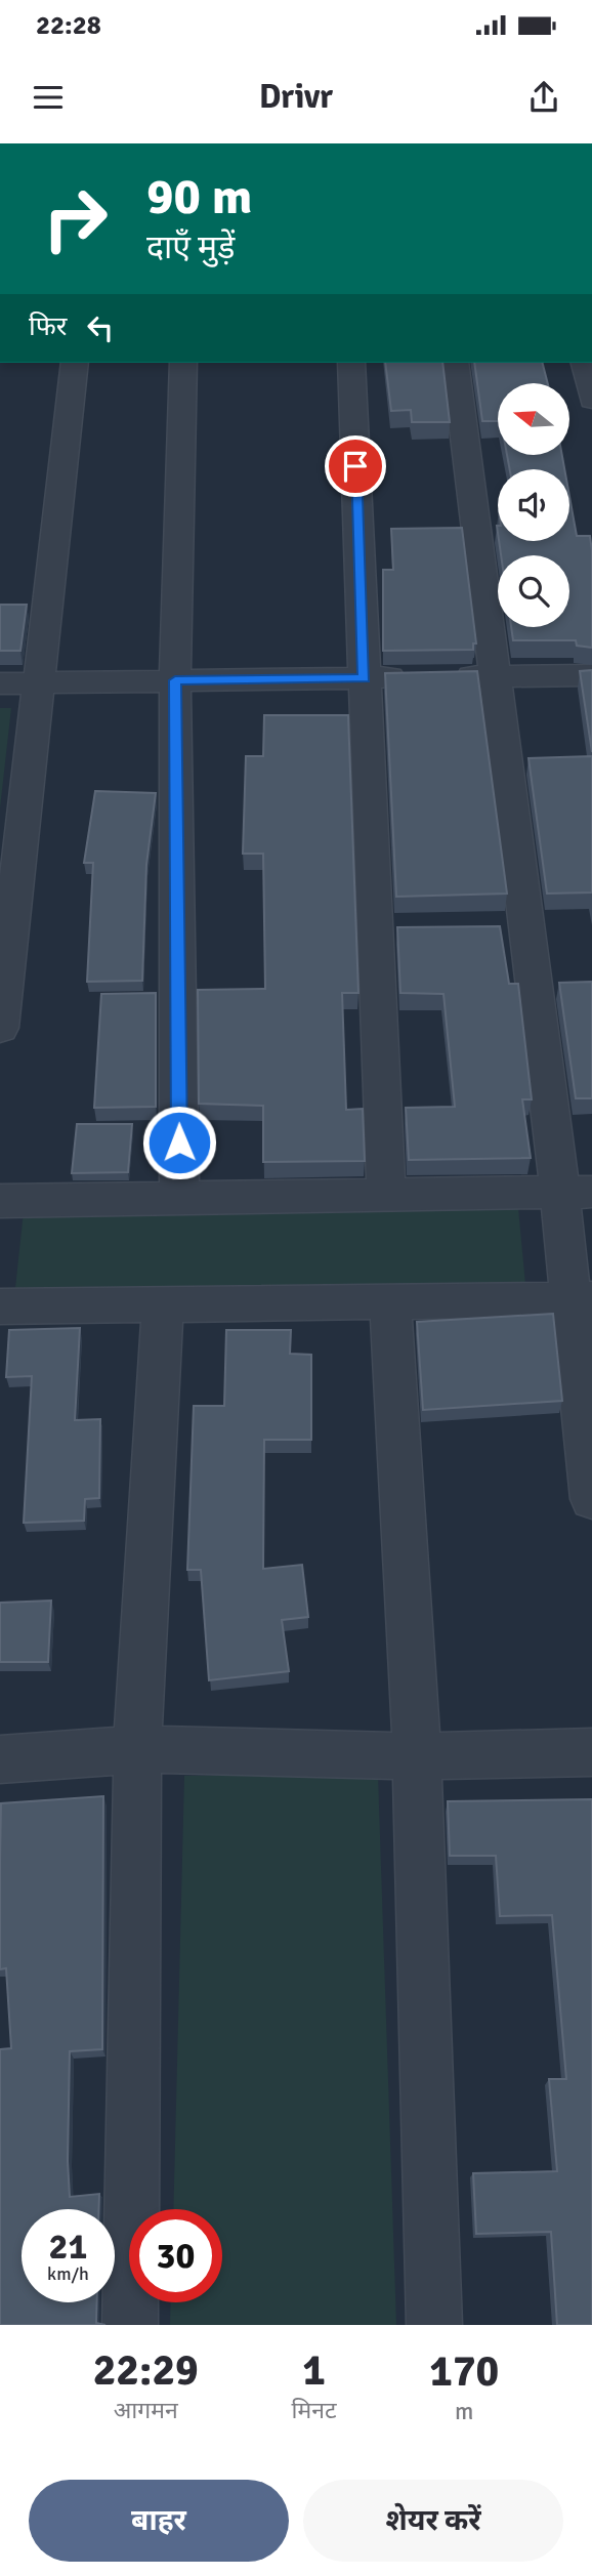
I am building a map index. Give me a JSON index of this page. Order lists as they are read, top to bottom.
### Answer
{
  "north": "left",
  "page": {
    "status": "22:28",
    "header": "Drivr",
    "turn": ["90 m", "दाएँ मुड़ें"],
    "then": "फिर",
    "speed": "21 km/h",
    "limit": "30",
    "eta": [
      "22:29",
      "आगमन",
      "1",
      "मिनट",
      "170",
      "m"
    ],
    "buttons": ["बाहर", "शेयर करें"]
  }
}
